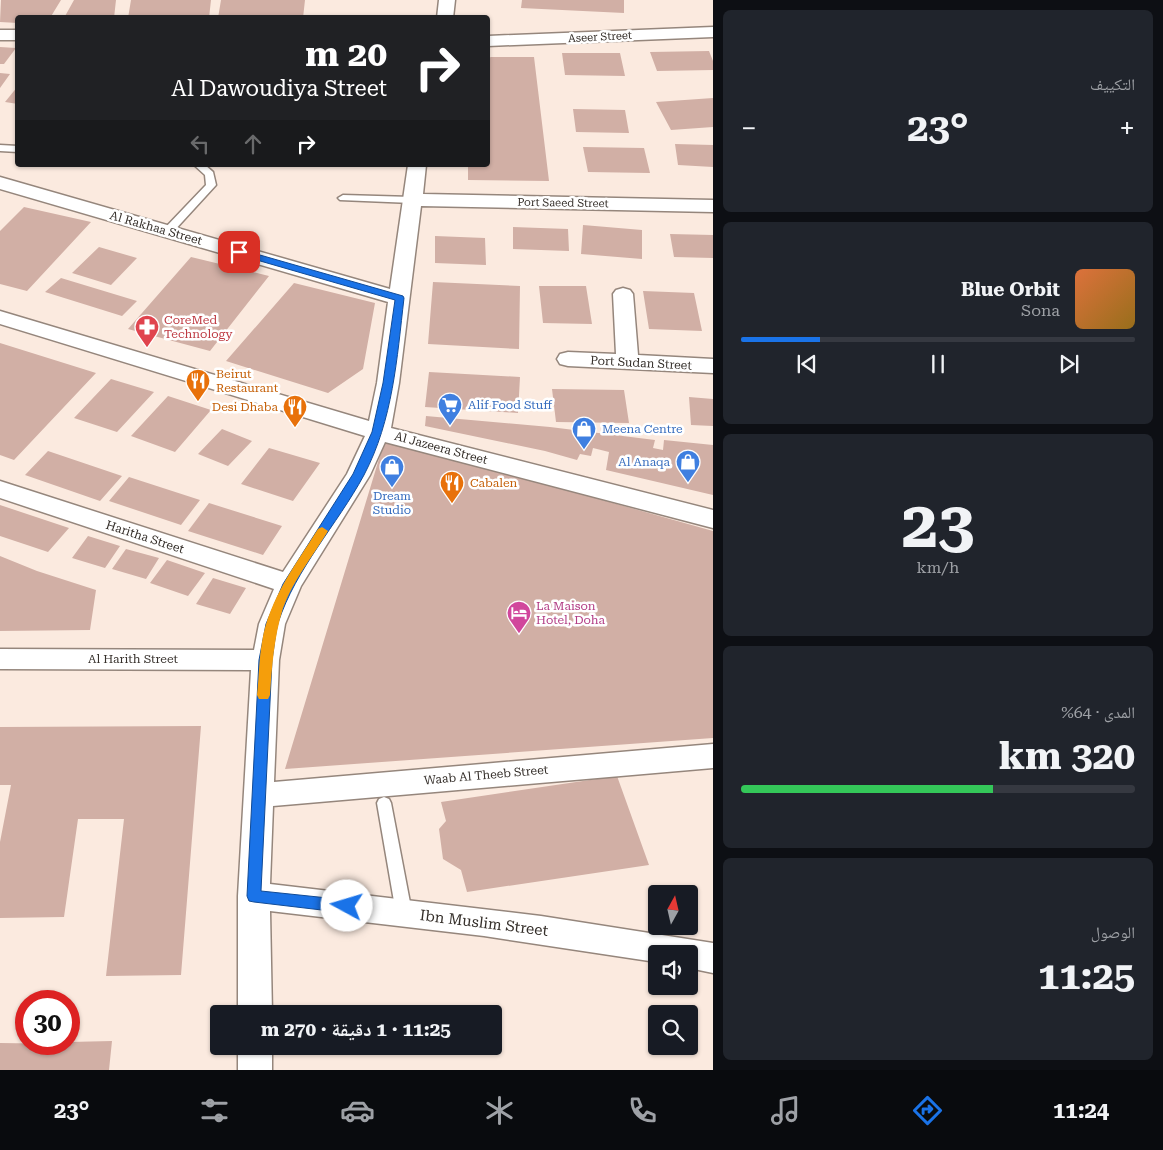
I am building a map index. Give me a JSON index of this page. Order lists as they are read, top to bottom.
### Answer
{
  "streets": {
    "street": [
      "Aseer Street",
      "Port Saeed Street",
      "Al Rakhaa Street",
      "Port Sudan Street",
      "Al Jazeera Street",
      "Haritha Street",
      "Al Harith Street",
      "Waab Al Theeb Street",
      "Ibn Muslim Street"
    ]
  },
  "places": {
    "pharmacy": ["CoreMed Technology"],
    "restaurant": ["Beirut Restaurant", "Desi Dhaba", "Cabalen"],
    "supermarket": ["Alif Food Stuff"],
    "shop": ["Meena Centre", "Al Anaqa", "Dream Studio"],
    "hotel": ["La Maison Hotel, Doha"]
  },
  "north": "top",
  "page": {
    "tile": [
      "التكييف",
      ["23", "km/h"],
      ["المدى · 64%", "320 km"],
      ["الوصول", "11:25"]
    ],
    "turn": ["20 m", "Al Dawoudiya Street"],
    "heat": ["−", "23°", "+"],
    "song": ["Blue Orbit", "Sona"],
    "limit": "30",
    "trip": "11:25 · 1 دقيقة · 270 m",
    "tabs": ["11:24", "23°"]
  }
}
